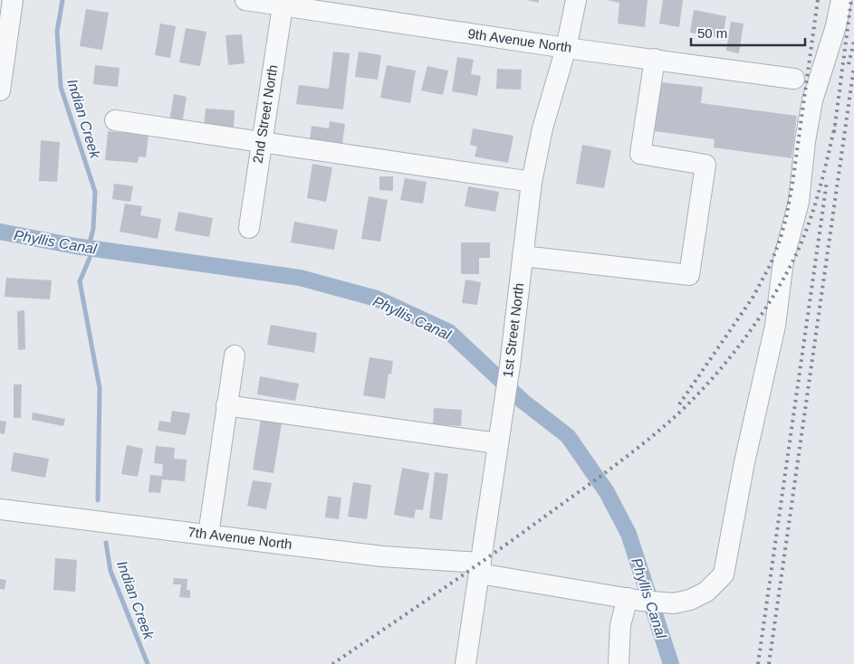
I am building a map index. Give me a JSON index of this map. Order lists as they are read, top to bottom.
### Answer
{
  "streets": {
    "street": [
      "9th Avenue North",
      "2nd Street North",
      "1st Street North",
      "7th Avenue North"
    ]
  },
  "crossings": [
    ["9th Avenue North", "2nd Street North"],
    ["9th Avenue North", "1st Street North"],
    ["1st Street North", "7th Avenue North"]
  ],
  "water": ["Indian Creek", "Phyllis Canal"],
  "scale_bar": "50 m"
}
